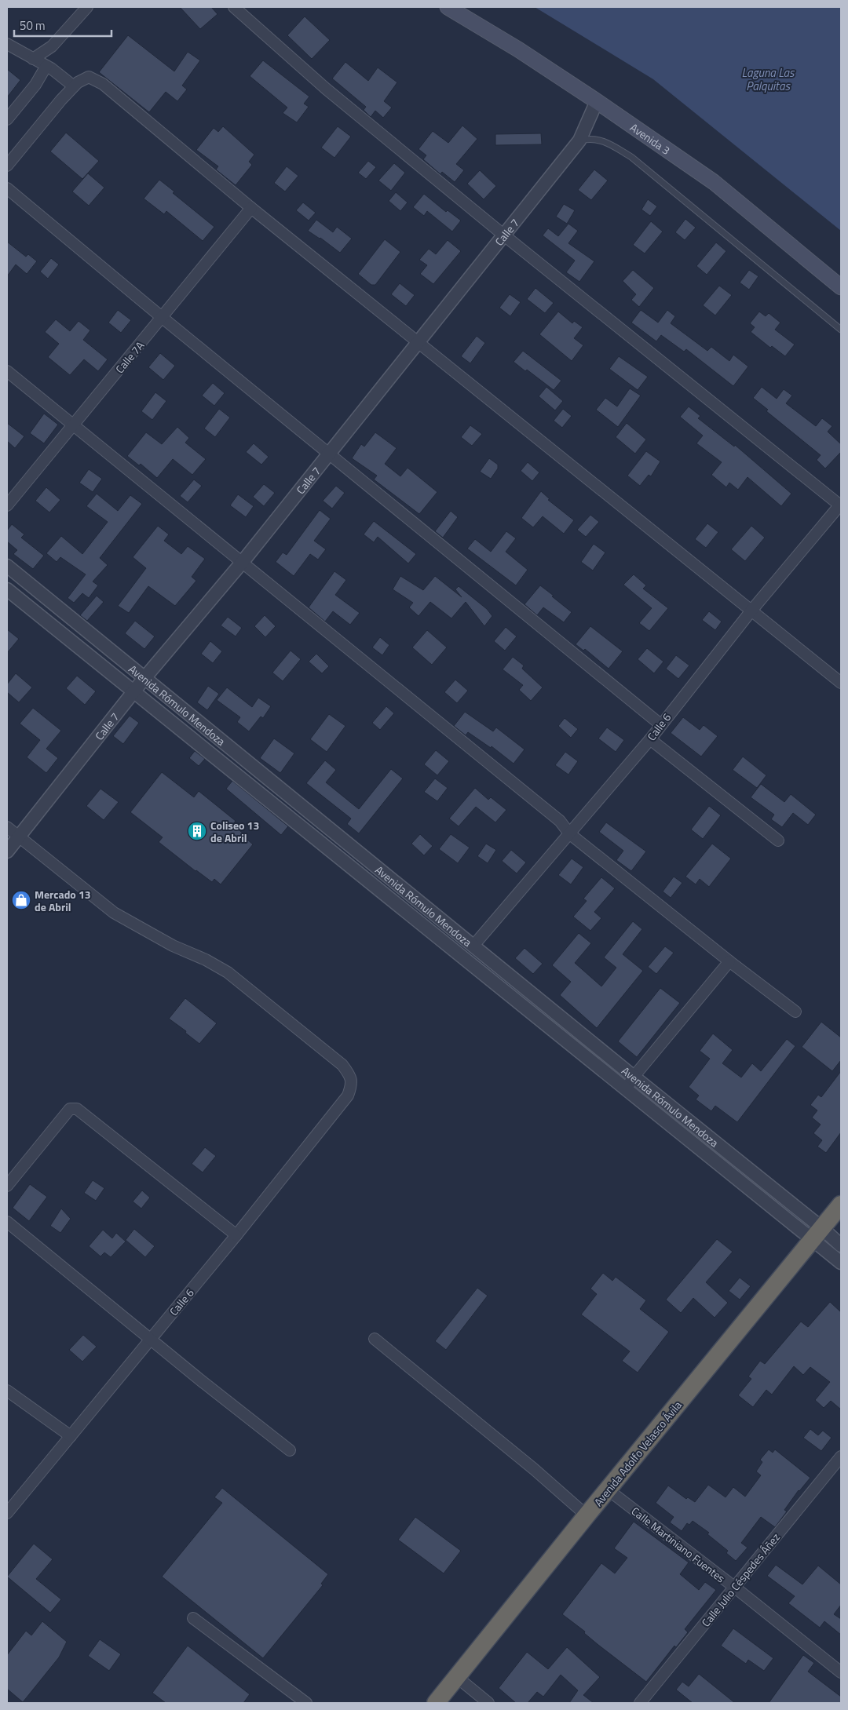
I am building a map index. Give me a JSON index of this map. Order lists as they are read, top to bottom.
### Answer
{
  "streets": {
    "highway": ["Avenida Adolfo Velasco Ávila"],
    "main road": ["Avenida 3"],
    "street": [
      "Calle 7",
      "Calle 7A",
      "Avenida Rómulo Mendoza",
      "Calle 6",
      "Calle Martiniano Fuentes",
      "Calle Julio Céspedes Áñez"
    ]
  },
  "crossings": [
    ["Avenida 3", "Calle 7"],
    ["Calle 7", "Avenida Rómulo Mendoza"],
    ["Calle 7", "Calle 6"],
    ["Avenida Rómulo Mendoza", "Calle 6"],
    ["Avenida Rómulo Mendoza", "Avenida Adolfo Velasco Ávila"],
    ["Avenida Adolfo Velasco Ávila", "Calle Martiniano Fuentes"],
    ["Calle Martiniano Fuentes", "Calle Julio Céspedes Áñez"]
  ],
  "water": ["Laguna Las Palquitas"],
  "places": {
    "building": ["Coliseo 13 de Abril"],
    "shop": ["Mercado 13 de Abril"]
  },
  "scale_bar": "50 m"
}
